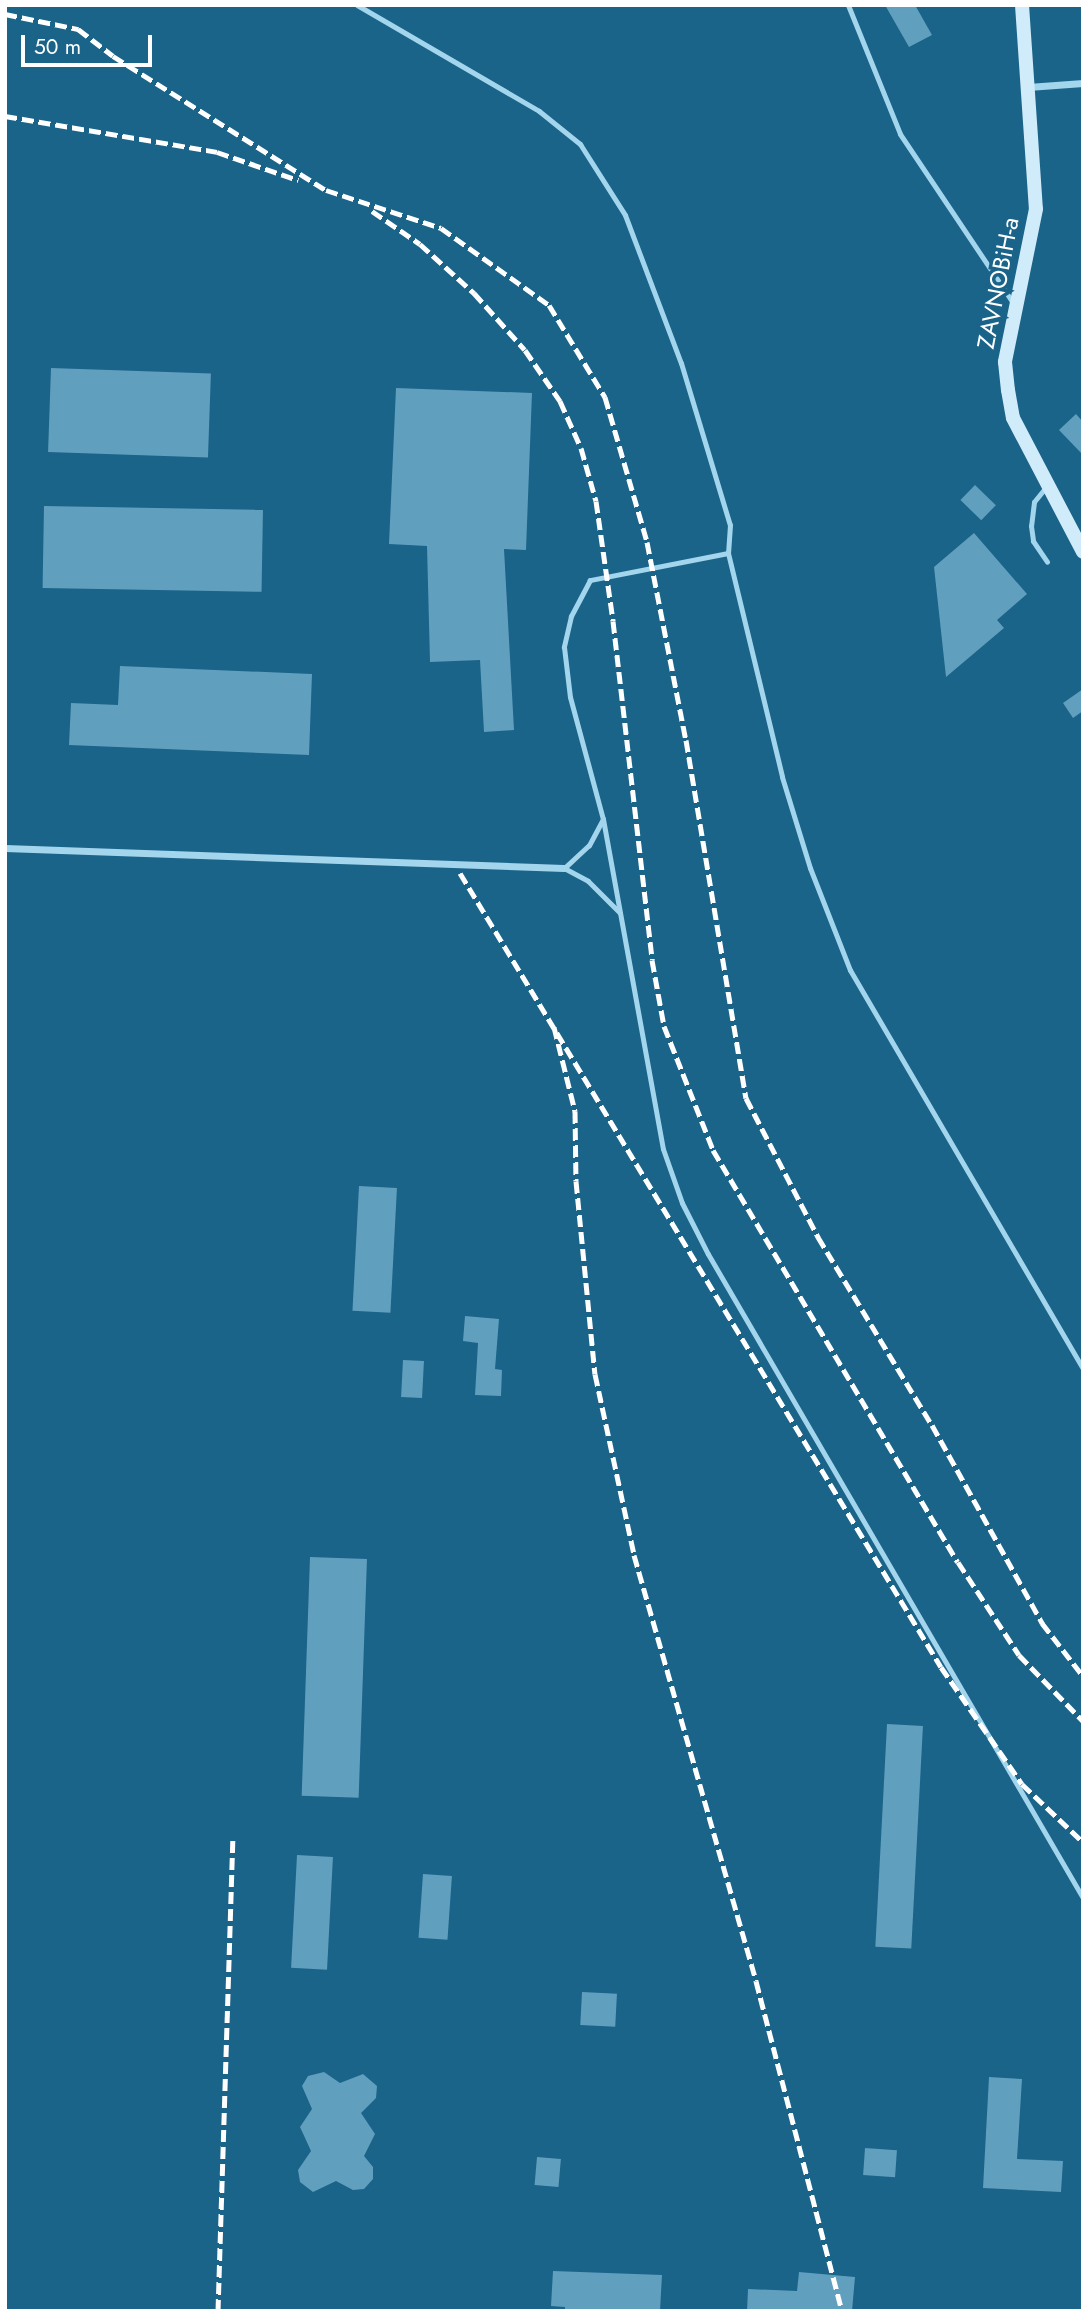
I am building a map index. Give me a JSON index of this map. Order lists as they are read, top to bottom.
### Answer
{
  "streets": {
    "main road": ["ZAVNOBiH-a"]
  },
  "scale_bar": "50 m"
}
